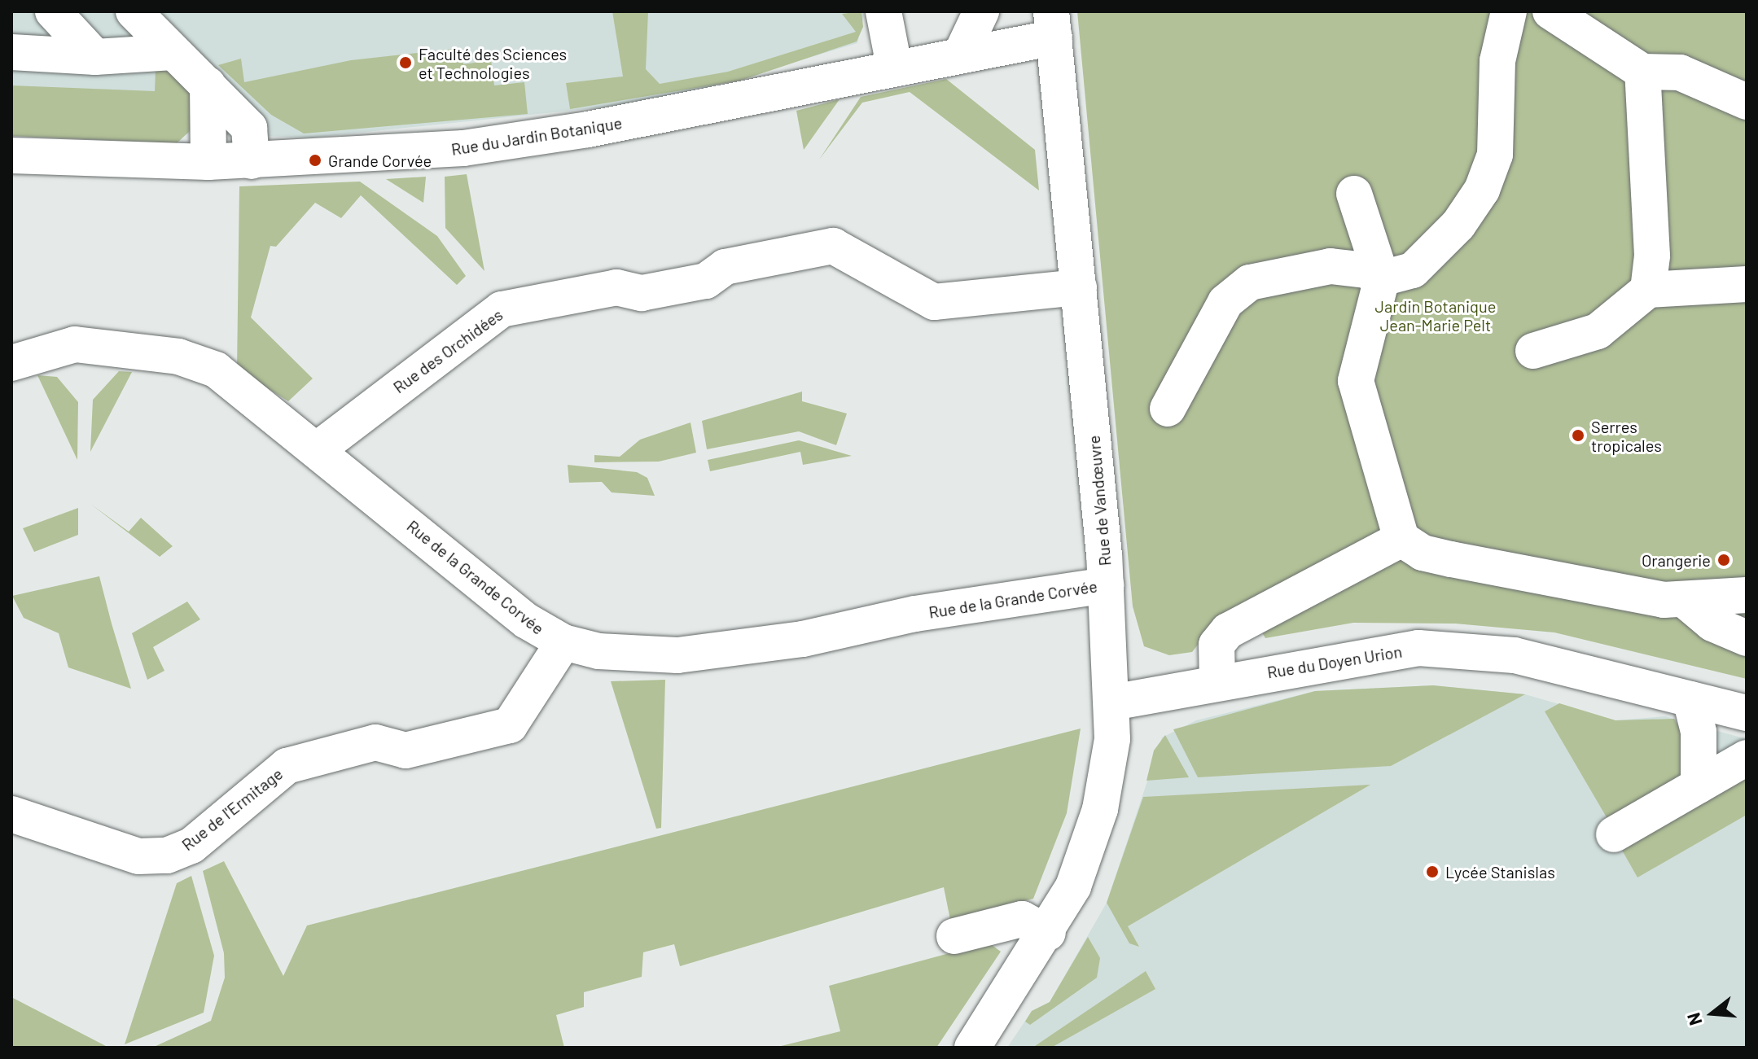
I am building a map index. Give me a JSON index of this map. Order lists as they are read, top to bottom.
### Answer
{
  "streets": {
    "street": [
      "Rue du Jardin Botanique",
      "Rue des Orchidées",
      "Rue de Vandœuvre",
      "Rue de la Grande Corvée",
      "Rue du Doyen Urion",
      "Rue de l'Ermitage"
    ]
  },
  "crossings": [
    ["Rue du Jardin Botanique", "Rue de Vandœuvre"],
    ["Rue des Orchidées", "Rue de Vandœuvre"],
    ["Rue des Orchidées", "Rue de la Grande Corvée"],
    ["Rue de Vandœuvre", "Rue de la Grande Corvée"],
    ["Rue de Vandœuvre", "Rue du Doyen Urion"],
    ["Rue de la Grande Corvée", "Rue de l'Ermitage"]
  ],
  "parks": ["Jardin Botanique Jean-Marie Pelt"],
  "places": [
    "Faculté des Sciences et Technologies",
    "Grande Corvée",
    "Serres tropicales",
    "Orangerie",
    "Lycée Stanislas"
  ],
  "north": "left"
}
